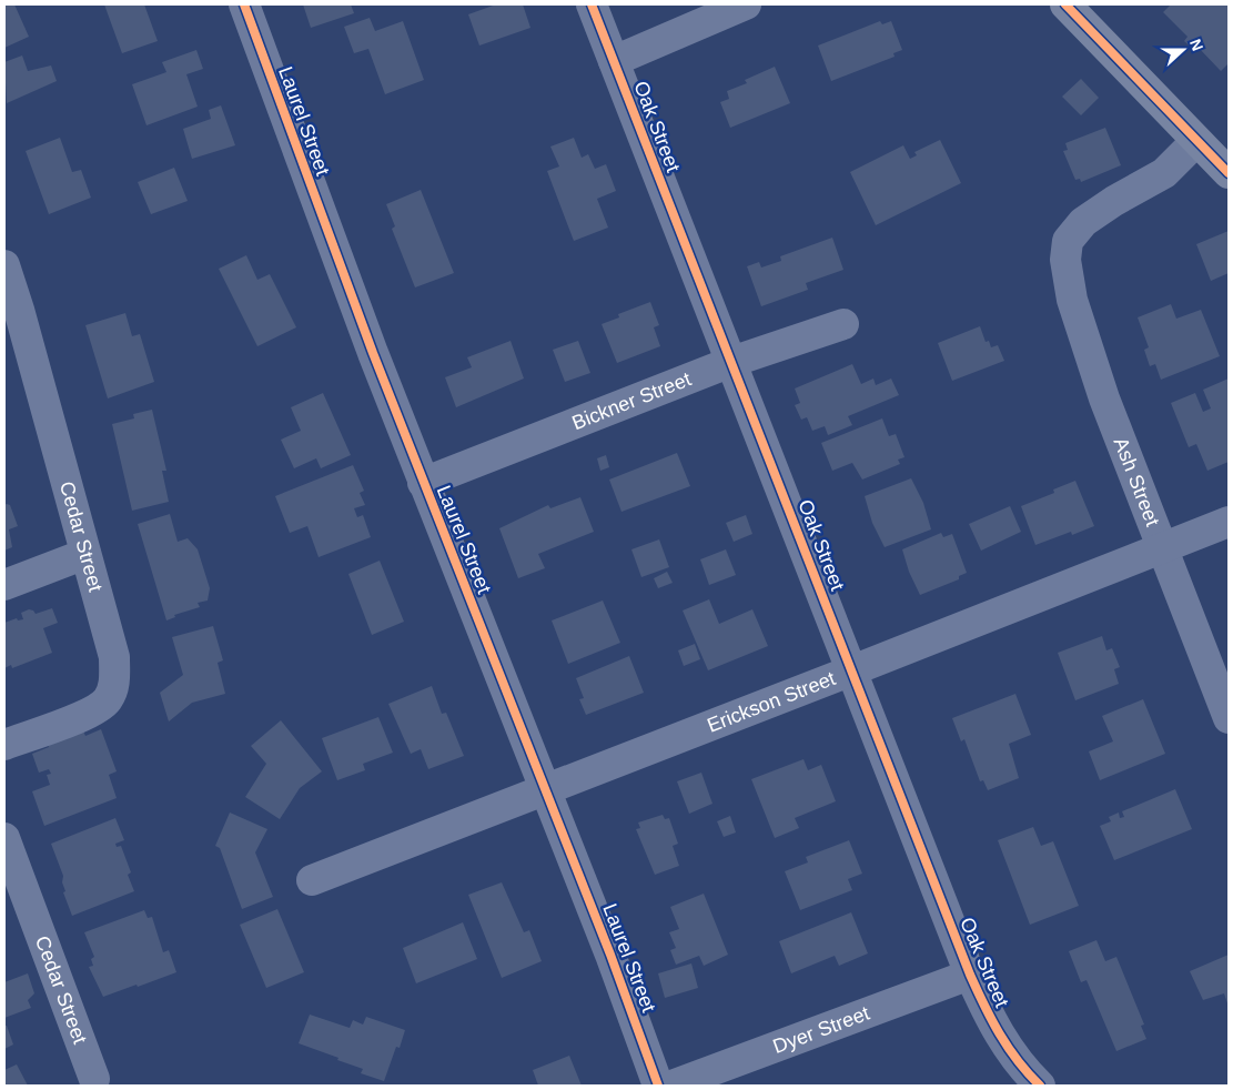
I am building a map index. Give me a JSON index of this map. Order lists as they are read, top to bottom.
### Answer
{
  "streets": {
    "street": [
      "Laurel Street",
      "Oak Street",
      "Bickner Street",
      "Ash Street",
      "Cedar Street",
      "Erickson Street",
      "Dyer Street"
    ]
  },
  "crossings": [
    ["Laurel Street", "Bickner Street"],
    ["Laurel Street", "Erickson Street"],
    ["Oak Street", "Bickner Street"],
    ["Oak Street", "Erickson Street"],
    ["Oak Street", "Dyer Street"],
    ["Ash Street", "Erickson Street"]
  ],
  "north": "right"
}
